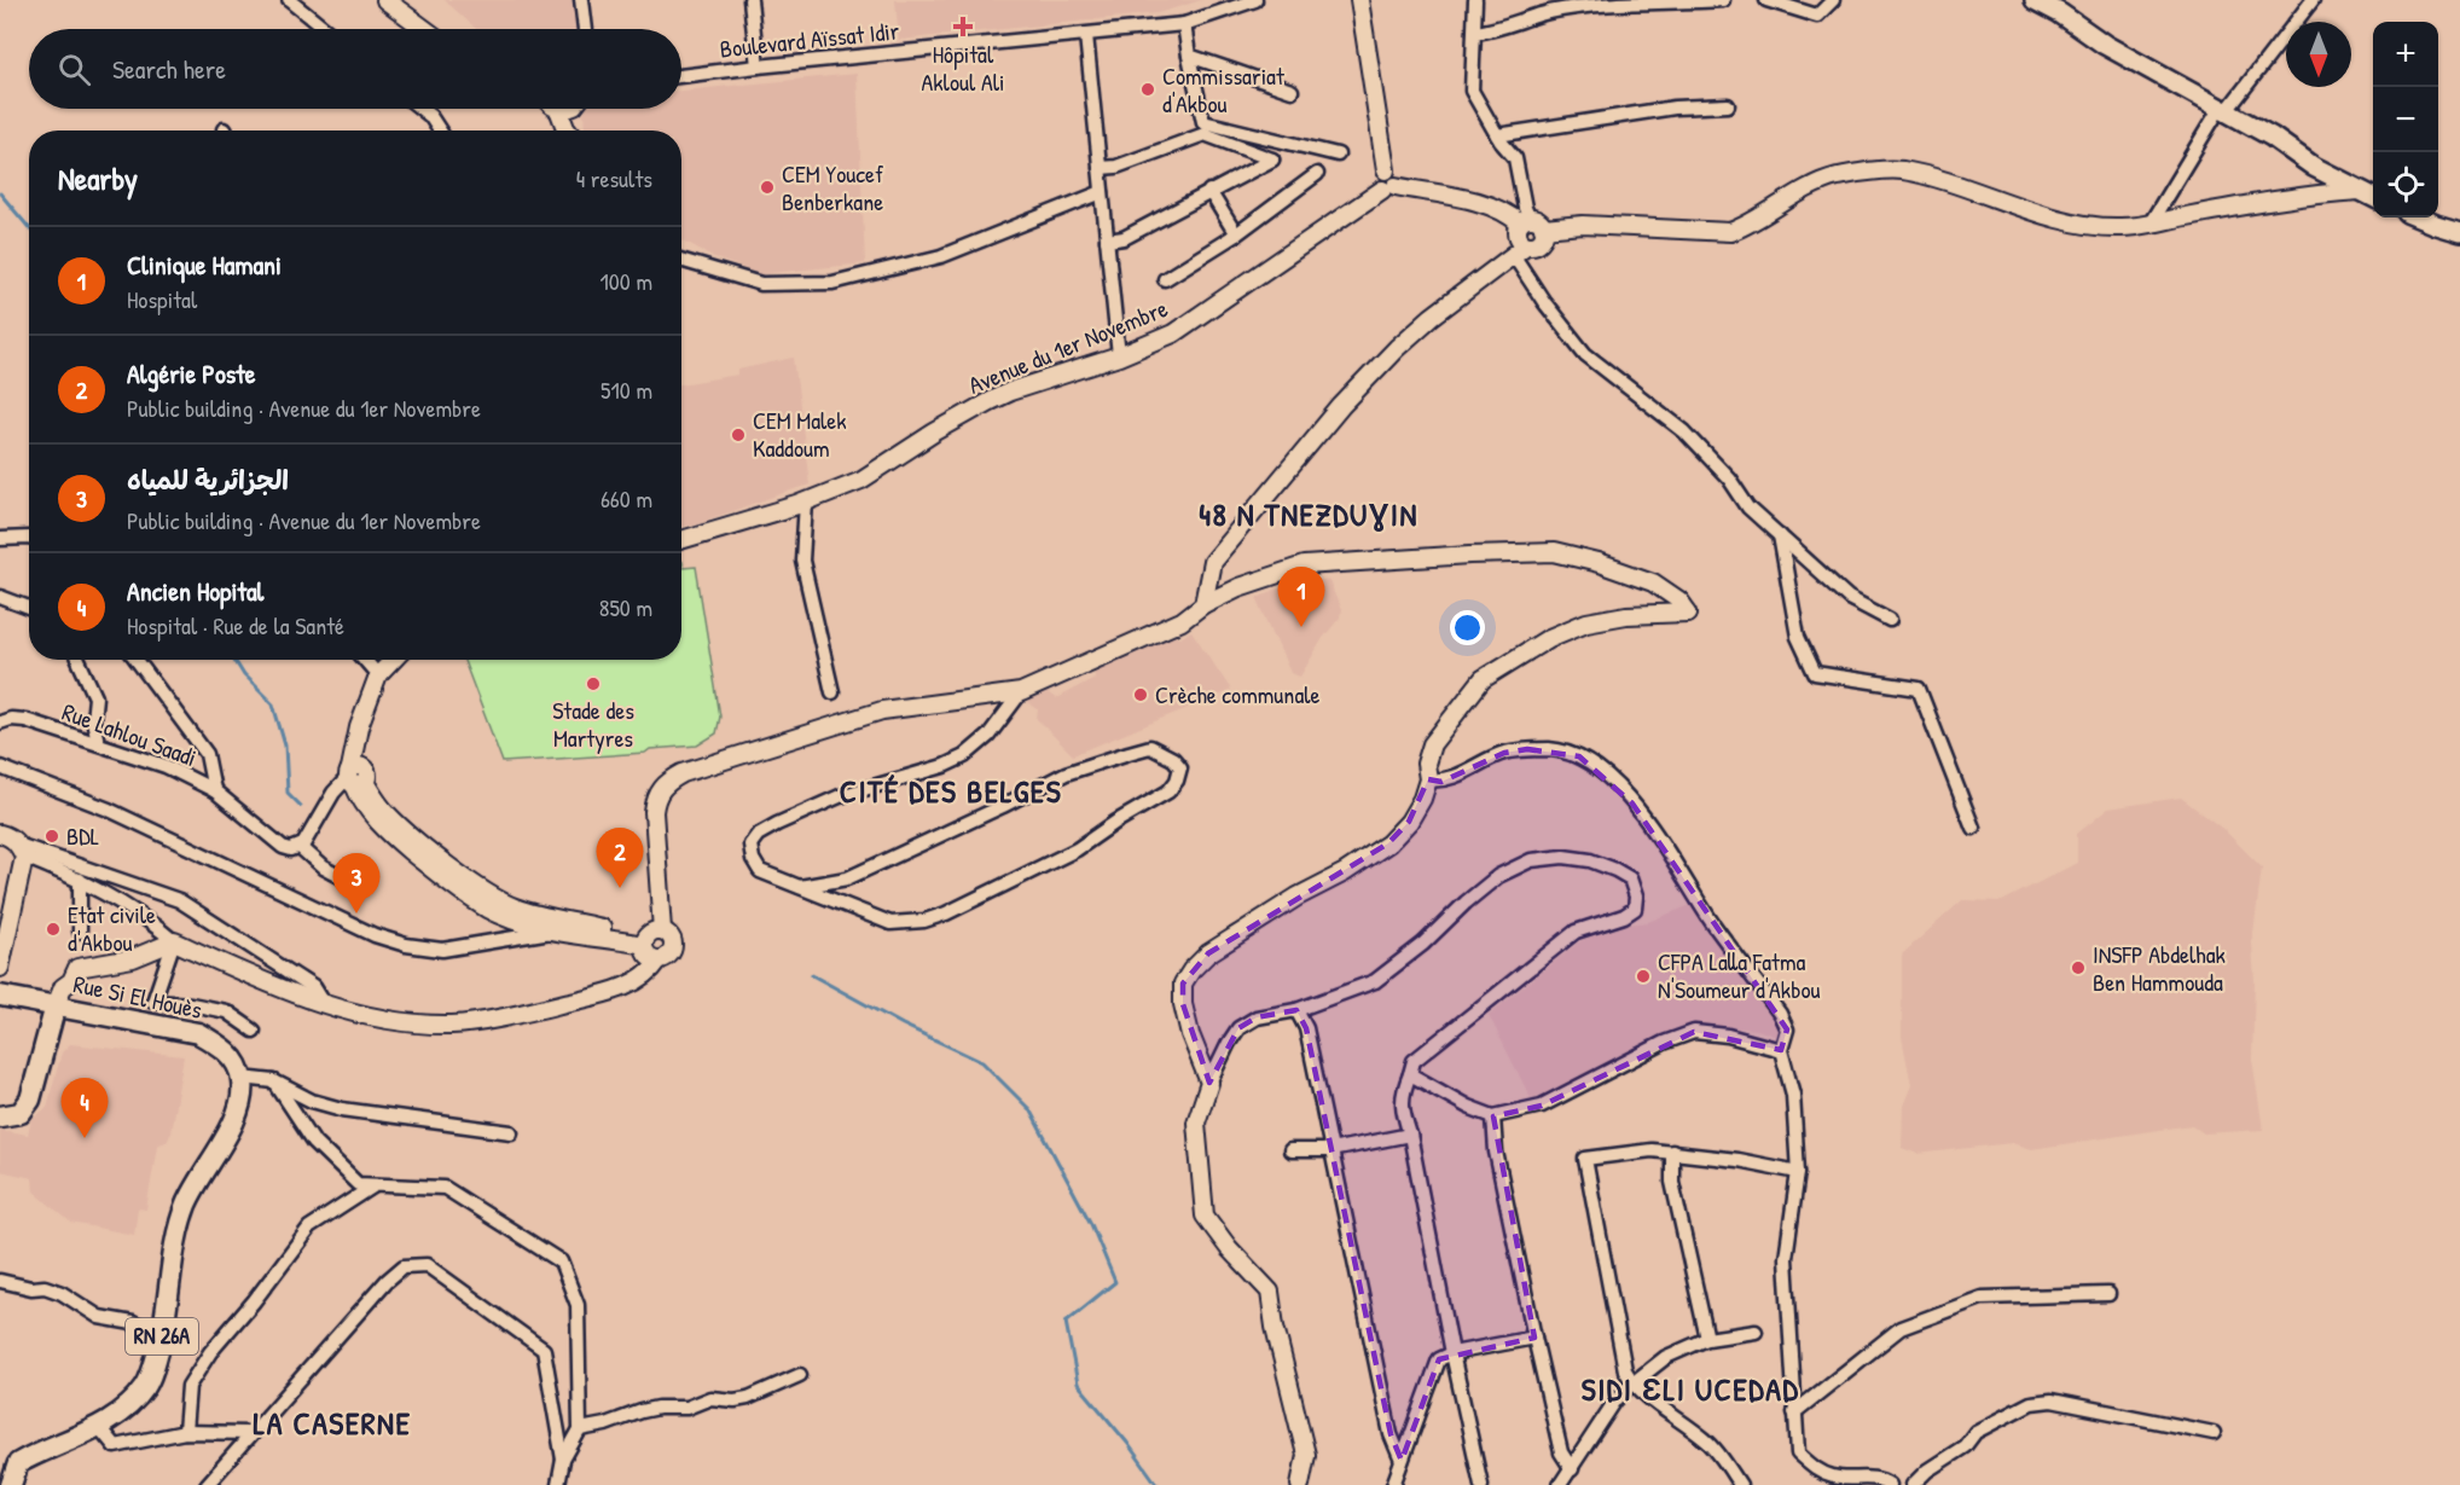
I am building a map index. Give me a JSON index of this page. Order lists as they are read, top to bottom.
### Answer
{
  "streets": {
    "main road": ["Rue Si El Houès", "RN 26A"],
    "street": ["Boulevard Aïssat Idir", "Avenue du 1er Novembre", "Rue Lahlou Saadi"]
  },
  "crossings": [
    ["Rue Si El Houès", "RN 26A"]
  ],
  "districts": [
    "48 N TNEZDUƔIN",
    "CITÉ DES BELGES",
    "SIDI ƐLI UCEDAD",
    "LA CASERNE"
  ],
  "places": {
    "health": ["Hôpital Akloul Ali"],
    "other": [
      "Commissariat d'Akbou",
      "CEM Youcef Benberkane",
      "CEM Malek Kaddoum",
      "Stade des Martyres",
      "Crèche communale",
      "BDL",
      "Etat civile d'Akbou",
      "INSFP Abdelhak Ben Hammouda",
      "CFPA Lalla Fatma N'Soumeur d'Akbou"
    ]
  },
  "north": "bottom",
  "page": {
    "map_buttons": ["+", "−"],
    "search": "Search here",
    "heading": ["Nearby", "4 results"],
    "list": [
      {
        "mark": "1",
        "name": "Clinique Hamani",
        "note": "Hospital",
        "value": "100 m"
      },
      {
        "mark": "2",
        "name": "Algérie Poste",
        "note": "Public building · Avenue du 1er Novembre",
        "value": "510 m"
      },
      {
        "mark": "3",
        "name": "الجزائرية للمياه",
        "note": "Public building · Avenue du 1er Novembre",
        "value": "660 m"
      },
      {
        "mark": "4",
        "name": "Ancien Hopital",
        "note": "Hospital · Rue de la Santé",
        "value": "850 m"
      }
    ],
    "pins": [
      "1",
      "2",
      "3",
      "4"
    ]
  }
}
